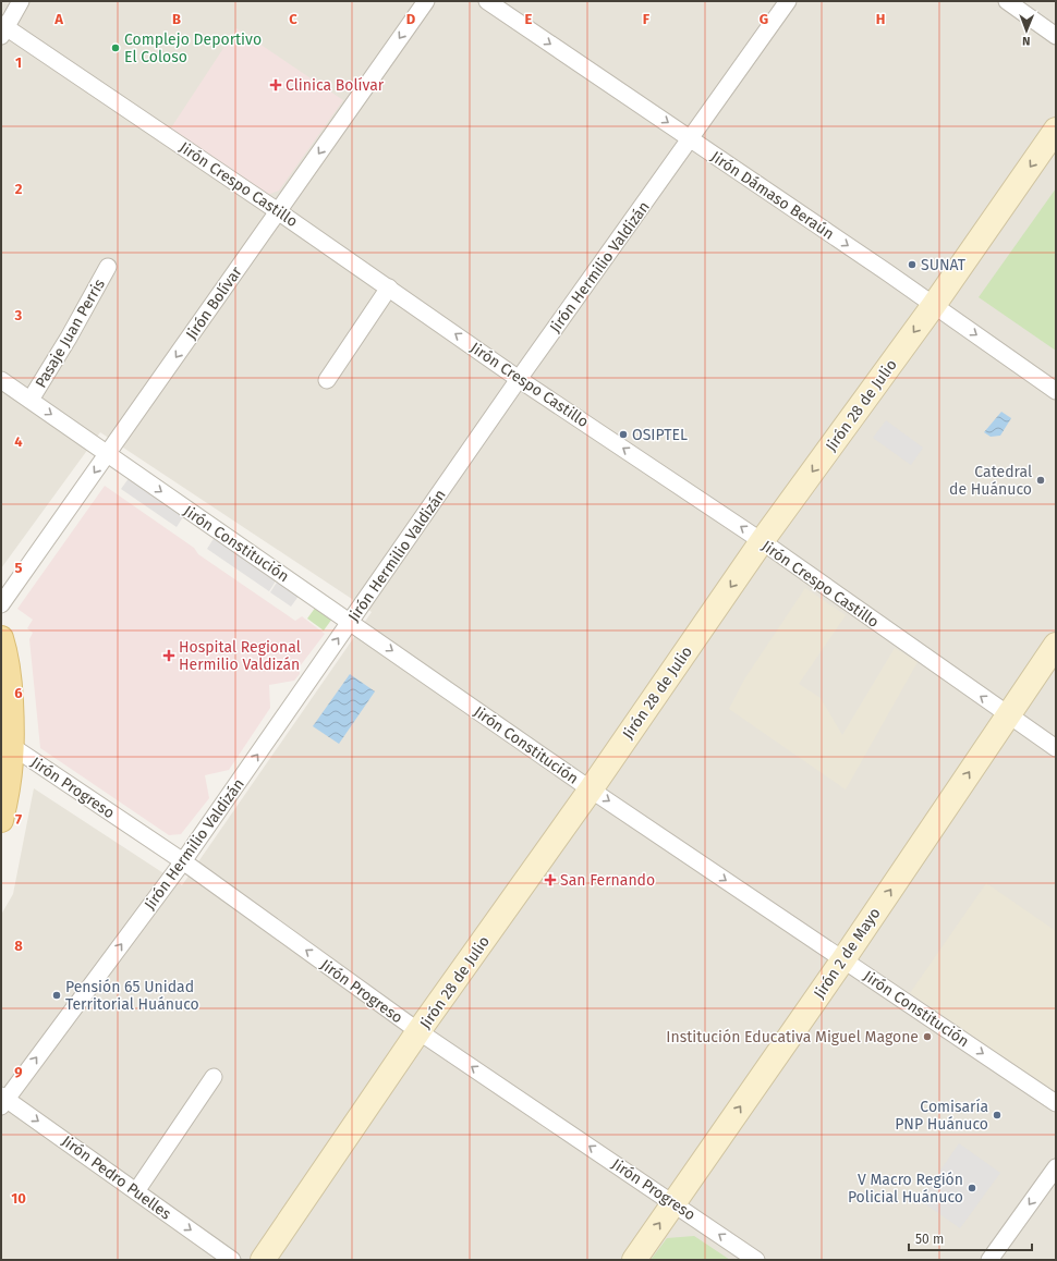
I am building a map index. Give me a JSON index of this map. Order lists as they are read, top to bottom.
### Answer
{
  "streets": {
    "street": [
      "Jirón Crespo Castillo",
      "Jirón Dámaso Beraún",
      "Jirón Hermilio Valdizán",
      "Jirón Bolívar",
      "Pasaje Juan Perris",
      "Jirón 28 de Julio",
      "Jirón Constitución",
      "Jirón Progreso",
      "Jirón 2 de Mayo",
      "Jirón Pedro Puelles"
    ]
  },
  "crossings": [
    ["Jirón Crespo Castillo", "Jirón Hermilio Valdizán"],
    ["Jirón Crespo Castillo", "Jirón Bolívar"],
    ["Jirón Crespo Castillo", "Jirón 28 de Julio"],
    ["Jirón Crespo Castillo", "Jirón 2 de Mayo"],
    ["Jirón Dámaso Beraún", "Jirón Hermilio Valdizán"],
    ["Jirón Dámaso Beraún", "Jirón 28 de Julio"],
    ["Jirón Hermilio Valdizán", "Jirón Constitución"],
    ["Jirón Hermilio Valdizán", "Jirón Progreso"],
    ["Jirón Hermilio Valdizán", "Jirón Pedro Puelles"],
    ["Jirón Bolívar", "Jirón Constitución"],
    ["Pasaje Juan Perris", "Jirón Constitución"],
    ["Jirón 28 de Julio", "Jirón Constitución"],
    ["Jirón 28 de Julio", "Jirón Progreso"],
    ["Jirón Constitución", "Jirón 2 de Mayo"],
    ["Jirón Progreso", "Jirón 2 de Mayo"]
  ],
  "one_way": [
    "Jirón Crespo Castillo",
    "Jirón Dámaso Beraún",
    "Jirón Hermilio Valdizán",
    "Jirón Bolívar",
    "Jirón 28 de Julio",
    "Jirón Constitución",
    "Jirón Progreso",
    "Jirón 2 de Mayo",
    "Jirón Pedro Puelles"
  ],
  "places": {
    "other": [
      "Complejo Deportivo El Coloso",
      "SUNAT",
      "OSIPTEL",
      "Catedral de Huánuco",
      "Pensión 65 Unidad Territorial Huánuco",
      "Institución Educativa Miguel Magone",
      "Comisaría PNP Huánuco",
      "V Macro Región Policial Huánuco"
    ],
    "health": ["Clinica Bolívar", "Hospital Regional Hermilio Valdizán", "San Fernando"]
  },
  "scale_bar": "50 m",
  "north": "bottom",
  "grid": {
    "columns": [
      "A",
      "B",
      "C",
      "D",
      "E",
      "F",
      "G",
      "H"
    ],
    "rows": [
      "1",
      "2",
      "3",
      "4",
      "5",
      "6",
      "7",
      "8",
      "9",
      "10"
    ]
  }
}
